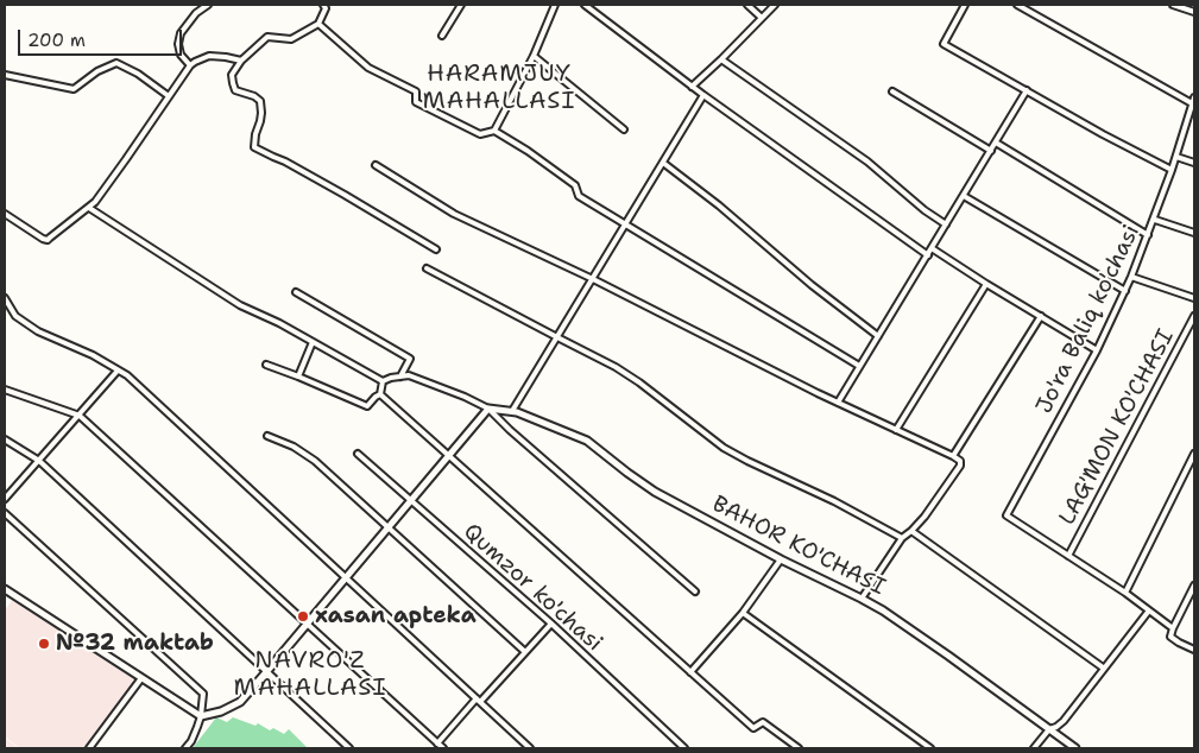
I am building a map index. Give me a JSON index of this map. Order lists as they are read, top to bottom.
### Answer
{
  "streets": {
    "street": [
      "Jo'ra Baliq ko'chasi",
      "LAG'MON KO'CHASI",
      "BAHOR KO'CHASI",
      "Qumzor ko'chasi"
    ]
  },
  "crossings": [
    ["Jo'ra Baliq ko'chasi", "LAG'MON KO'CHASI"]
  ],
  "districts": ["HARAMJUY MAHALLASI", "NAVRO'Z MAHALLASI"],
  "places": ["xasan apteka", "№32 maktab"],
  "scale_bar": "200 m"
}
